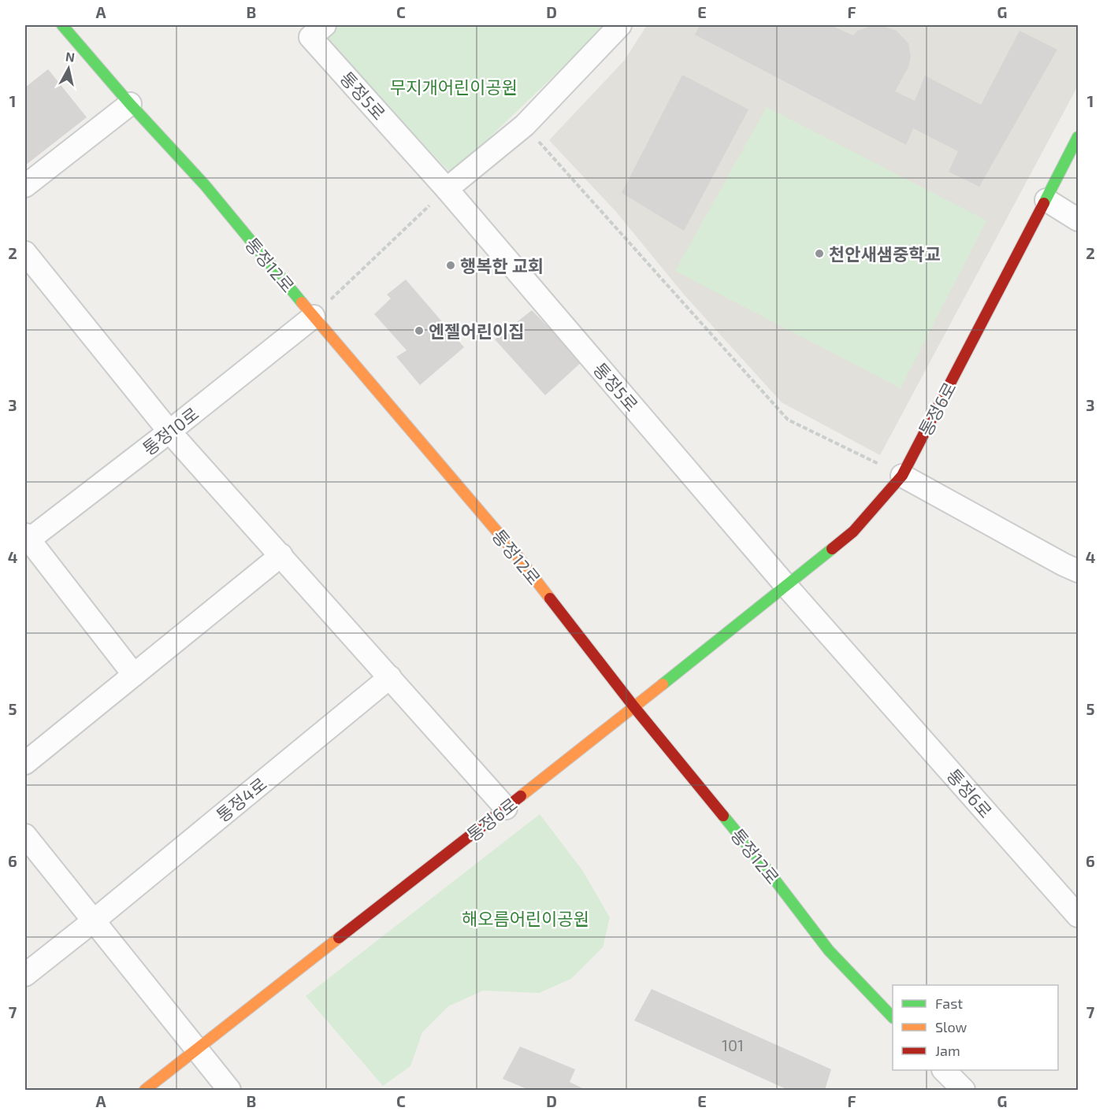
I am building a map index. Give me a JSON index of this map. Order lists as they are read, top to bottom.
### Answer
{
  "streets": {
    "street": [
      "통정5로",
      "통정12로",
      "통정6로",
      "통정10로",
      "통정4로"
    ]
  },
  "crossings": [
    ["통정5로", "통정6로"],
    ["통정12로", "통정6로"],
    ["통정12로", "통정10로"]
  ],
  "parks": ["무지개어린이공원", "해오름어린이공원"],
  "places": ["천안새샘중학교", "행복한 교회", "엔젤어린이집"],
  "house_numbers": ["101"],
  "legend": ["Fast", "Slow", "Jam"],
  "north": "top",
  "grid": {
    "columns": [
      "A",
      "B",
      "C",
      "D",
      "E",
      "F",
      "G"
    ],
    "rows": [
      "1",
      "2",
      "3",
      "4",
      "5",
      "6",
      "7"
    ]
  }
}
